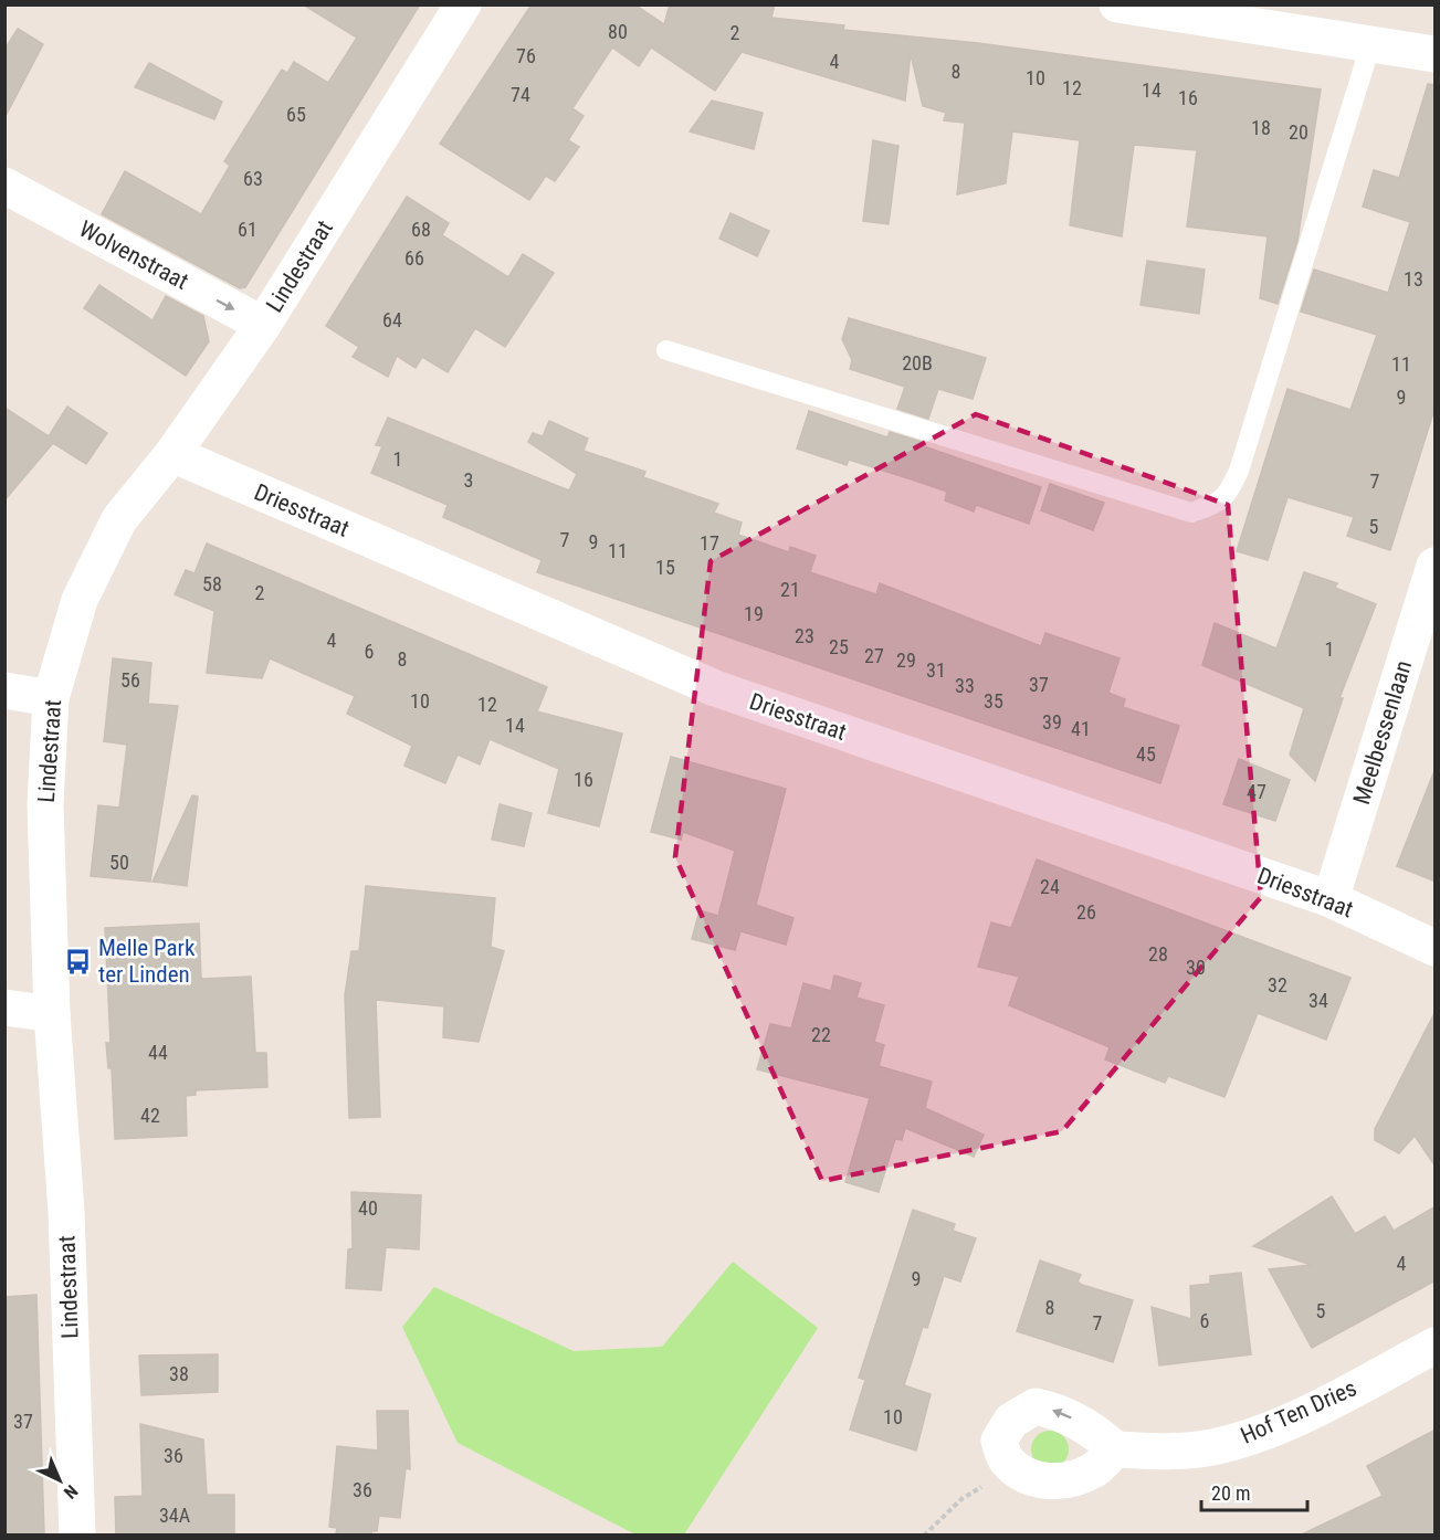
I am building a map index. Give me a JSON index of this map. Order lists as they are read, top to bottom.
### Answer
{
  "streets": {
    "street": [
      "Wolvenstraat",
      "Lindestraat",
      "Driesstraat",
      "Meelbessenlaan",
      "Hof Ten Dries"
    ]
  },
  "crossings": [
    ["Wolvenstraat", "Lindestraat"],
    ["Lindestraat", "Driesstraat"],
    ["Driesstraat", "Meelbessenlaan"]
  ],
  "one_way": ["Wolvenstraat"],
  "places": {
    "bus stop": ["Melle Park ter Linden"]
  },
  "house_numbers": [
    "80",
    "2",
    "76",
    "4",
    "8",
    "10",
    "12",
    "14",
    "74",
    "16",
    "65",
    "18",
    "20",
    "63",
    "61",
    "68",
    "66",
    "13",
    "64",
    "20B",
    "11",
    "9",
    "1",
    "3",
    "7",
    "5",
    "7",
    "9",
    "17",
    "11",
    "15",
    "58",
    "21",
    "2",
    "19",
    "23",
    "4",
    "25",
    "1",
    "6",
    "27",
    "8",
    "29",
    "31",
    "56",
    "37",
    "33",
    "10",
    "35",
    "12",
    "39",
    "14",
    "41",
    "45",
    "16",
    "47",
    "50",
    "24",
    "26",
    "28",
    "30",
    "32",
    "34",
    "22",
    "44",
    "42",
    "40",
    "4",
    "9",
    "8",
    "5",
    "6",
    "7",
    "38",
    "10",
    "37",
    "36",
    "36",
    "34A"
  ],
  "scale_bar": "20 m",
  "north": "bottom right"
}
